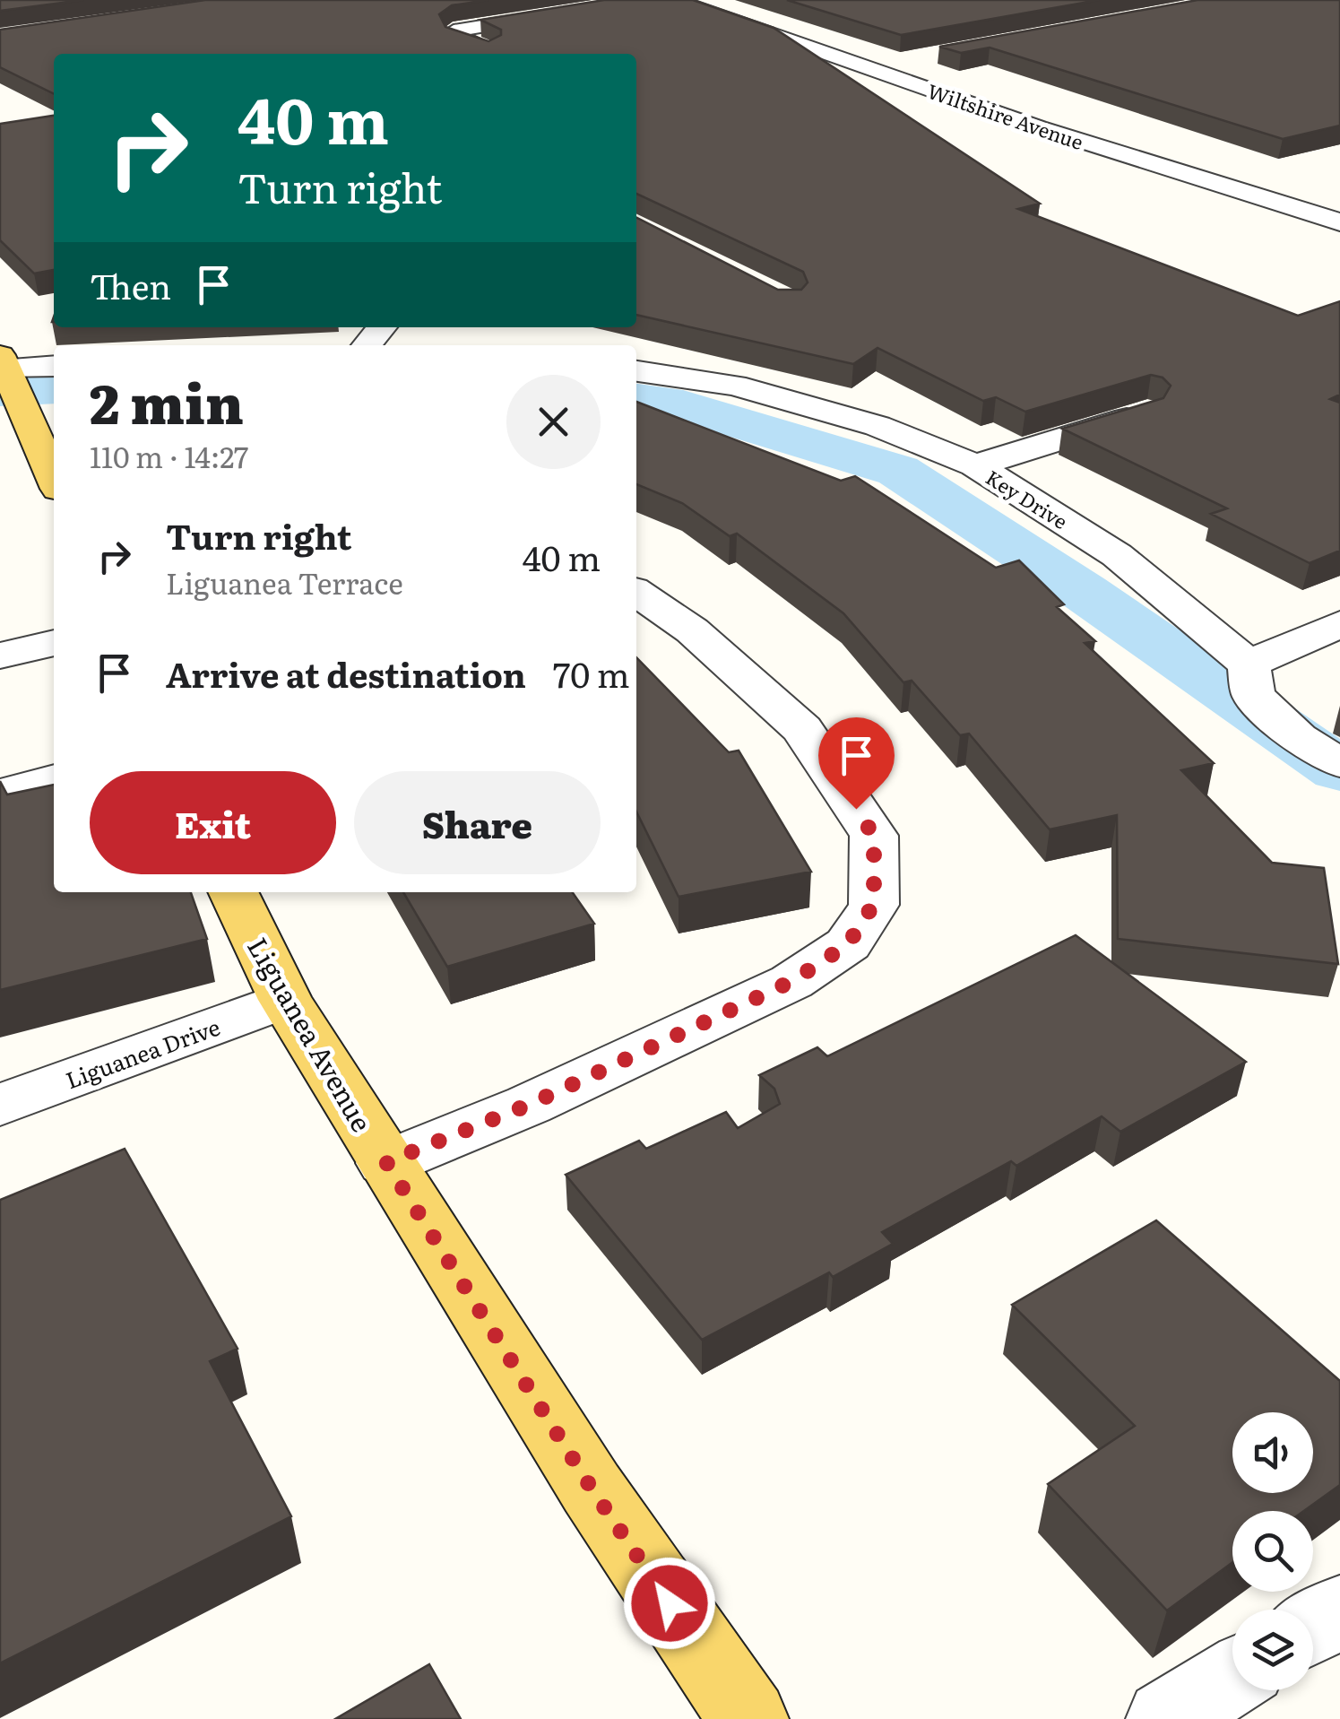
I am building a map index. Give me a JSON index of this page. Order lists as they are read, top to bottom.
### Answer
{
  "streets": {
    "main road": ["Liguanea Avenue"],
    "street": ["Wiltshire Avenue", "Key Drive", "Liguanea Drive"]
  },
  "crossings": [
    ["Liguanea Avenue", "Liguanea Drive"]
  ],
  "page": {
    "turn": ["40 m", "Turn right"],
    "then": "Then",
    "heading": ["2 min", "110 m · 14:27"],
    "list": [
      {
        "name": "Turn right",
        "note": "Liguanea Terrace",
        "value": "40 m"
      },
      {
        "name": "Arrive at destination",
        "value": "70 m"
      }
    ],
    "buttons": ["Exit", "Share"]
  }
}
